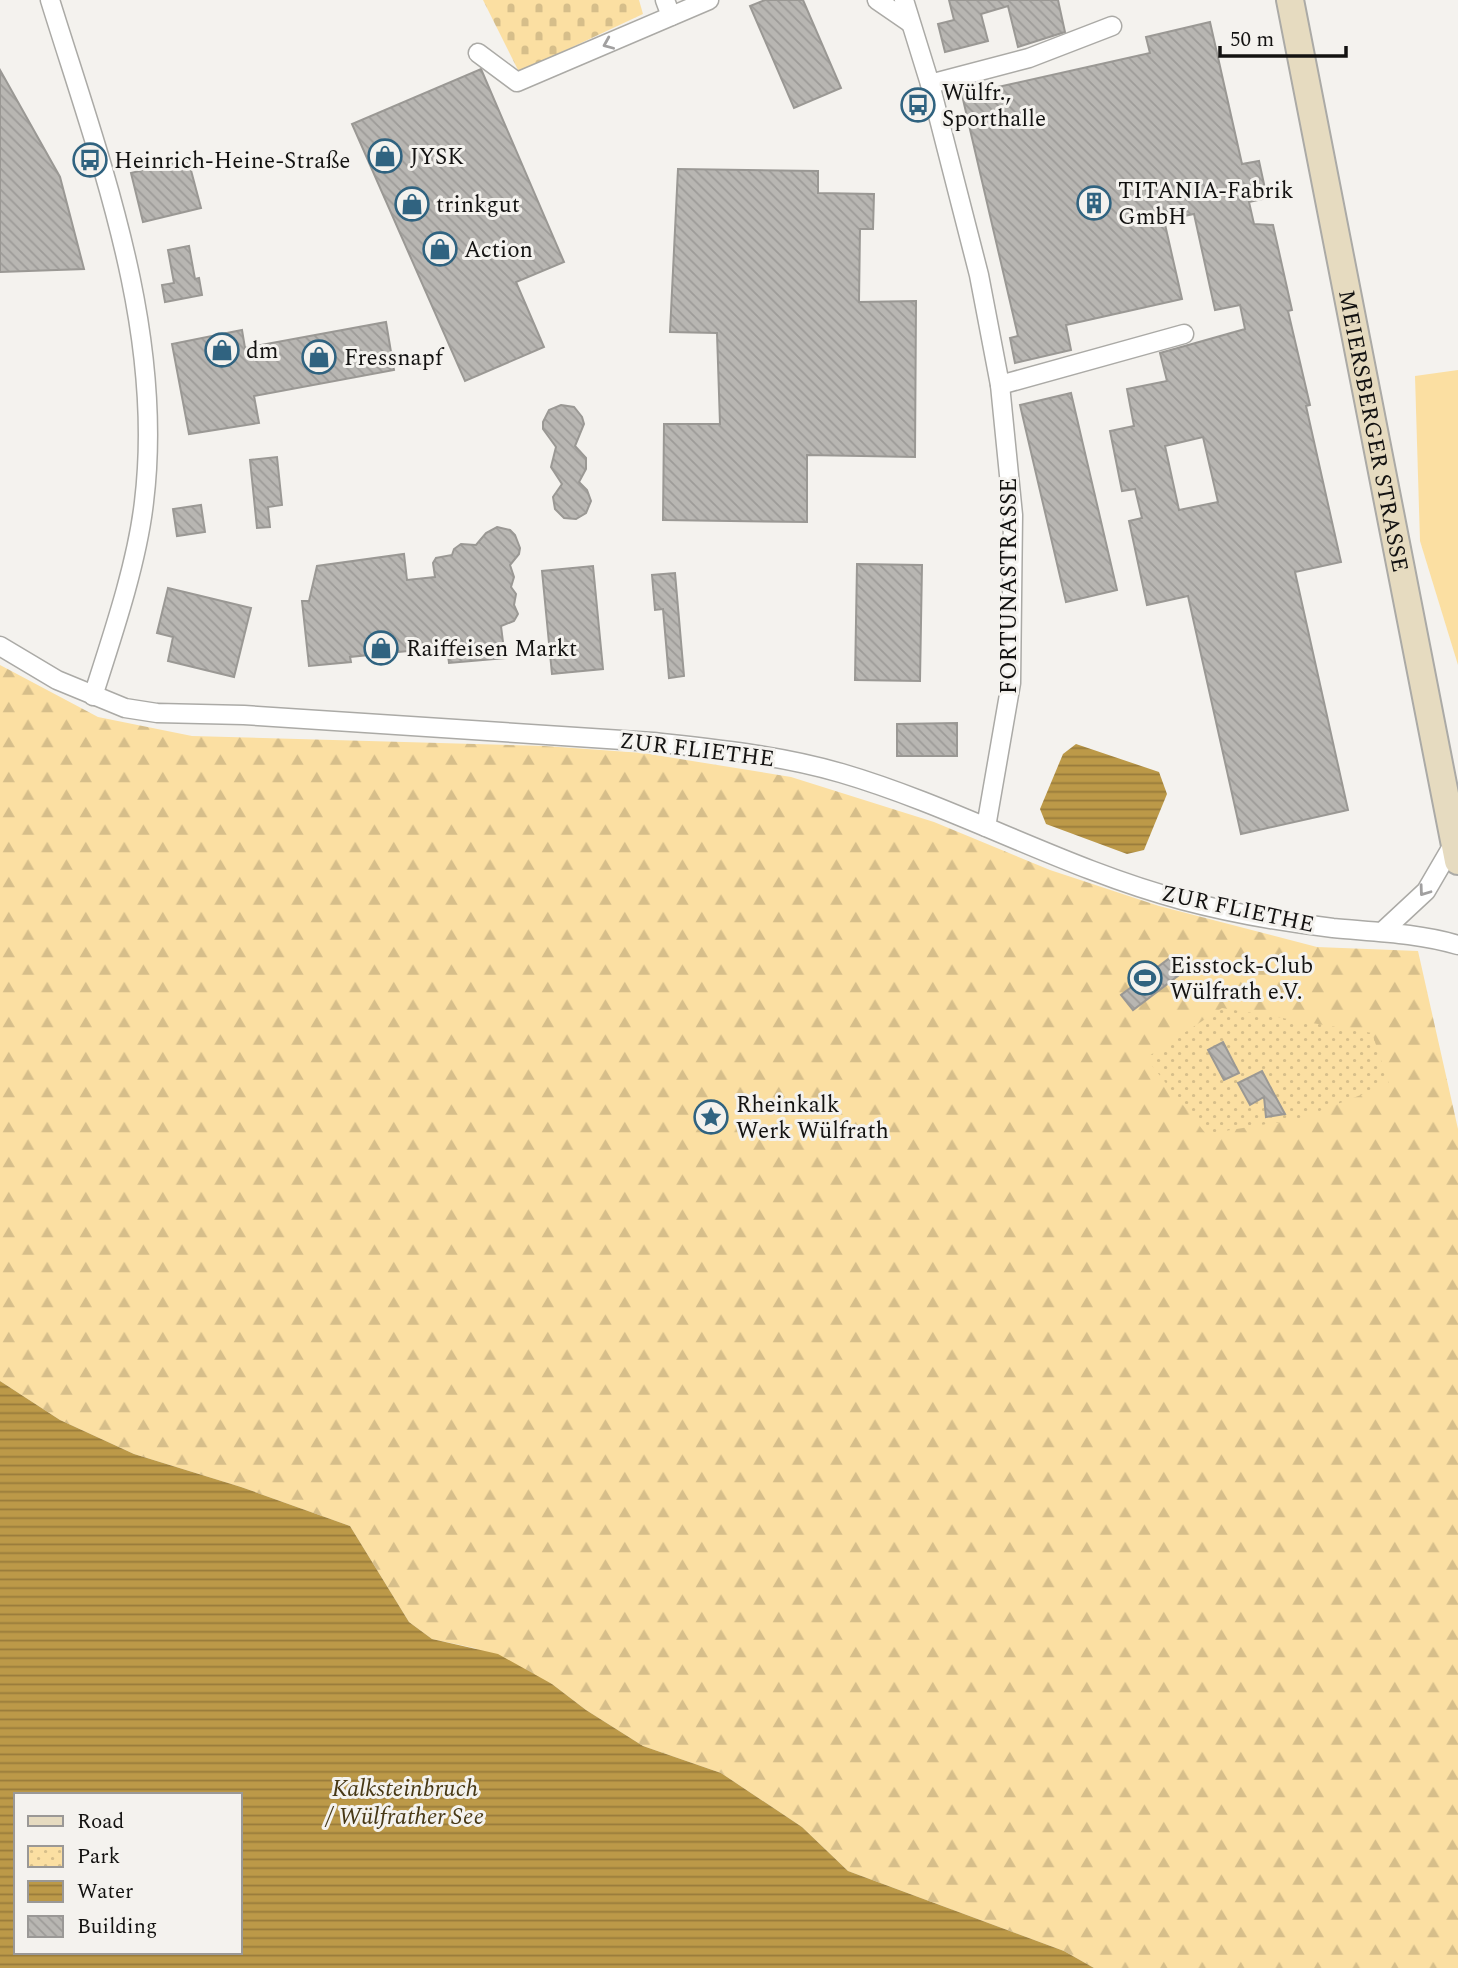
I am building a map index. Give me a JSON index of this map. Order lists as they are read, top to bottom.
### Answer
{
  "streets": {
    "main road": ["MEIERSBERGER STRASSE"],
    "street": ["FORTUNASTRASSE", "ZUR FLIETHE"]
  },
  "crossings": [
    ["FORTUNASTRASSE", "ZUR FLIETHE"]
  ],
  "water": ["Kalksteinbruch / Wülfrather See"],
  "places": {
    "bus stop": ["Wülfr., Sporthalle", "Heinrich-Heine-Straße"],
    "shop": [
      "JYSK",
      "trinkgut",
      "Action",
      "dm",
      "Fressnapf",
      "Raiffeisen Markt"
    ],
    "building": ["TITANIA-Fabrik GmbH"],
    "sports": ["Eisstock-Club Wülfrath e.V."],
    "place": ["Rheinkalk Werk Wülfrath"]
  },
  "legend": [
    "Road",
    "Park",
    "Water",
    "Building"
  ],
  "scale_bar": "50 m"
}
